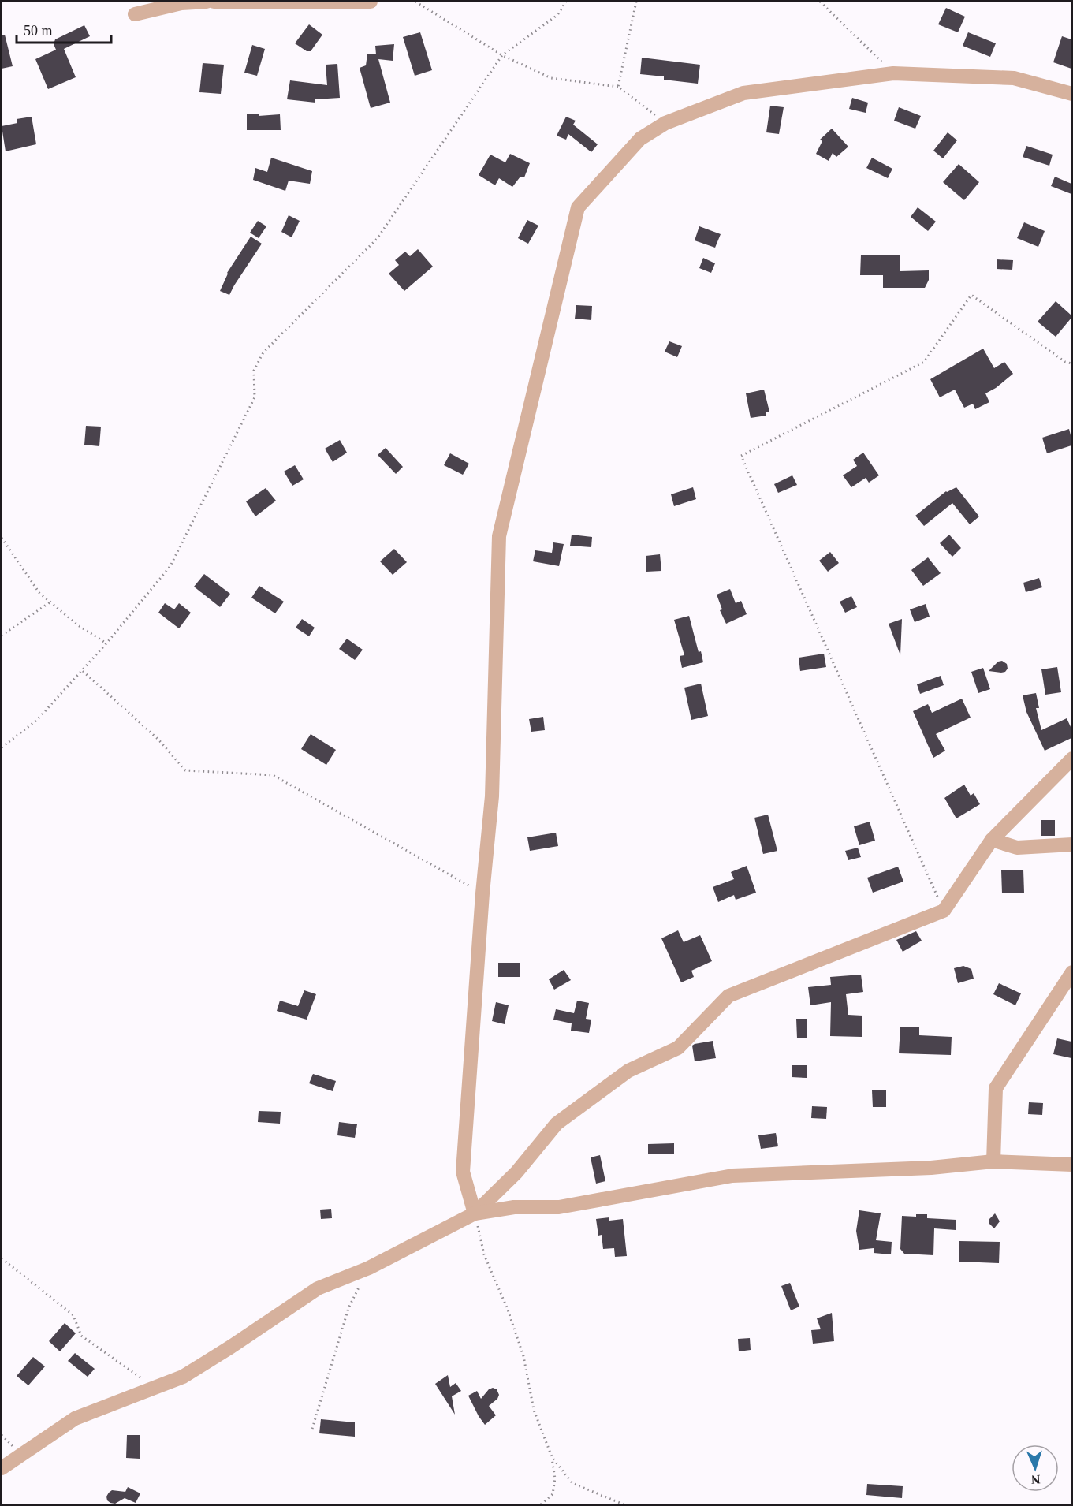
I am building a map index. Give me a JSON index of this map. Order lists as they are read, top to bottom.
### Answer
{
  "scale_bar": "50 m",
  "north": "bottom"
}
